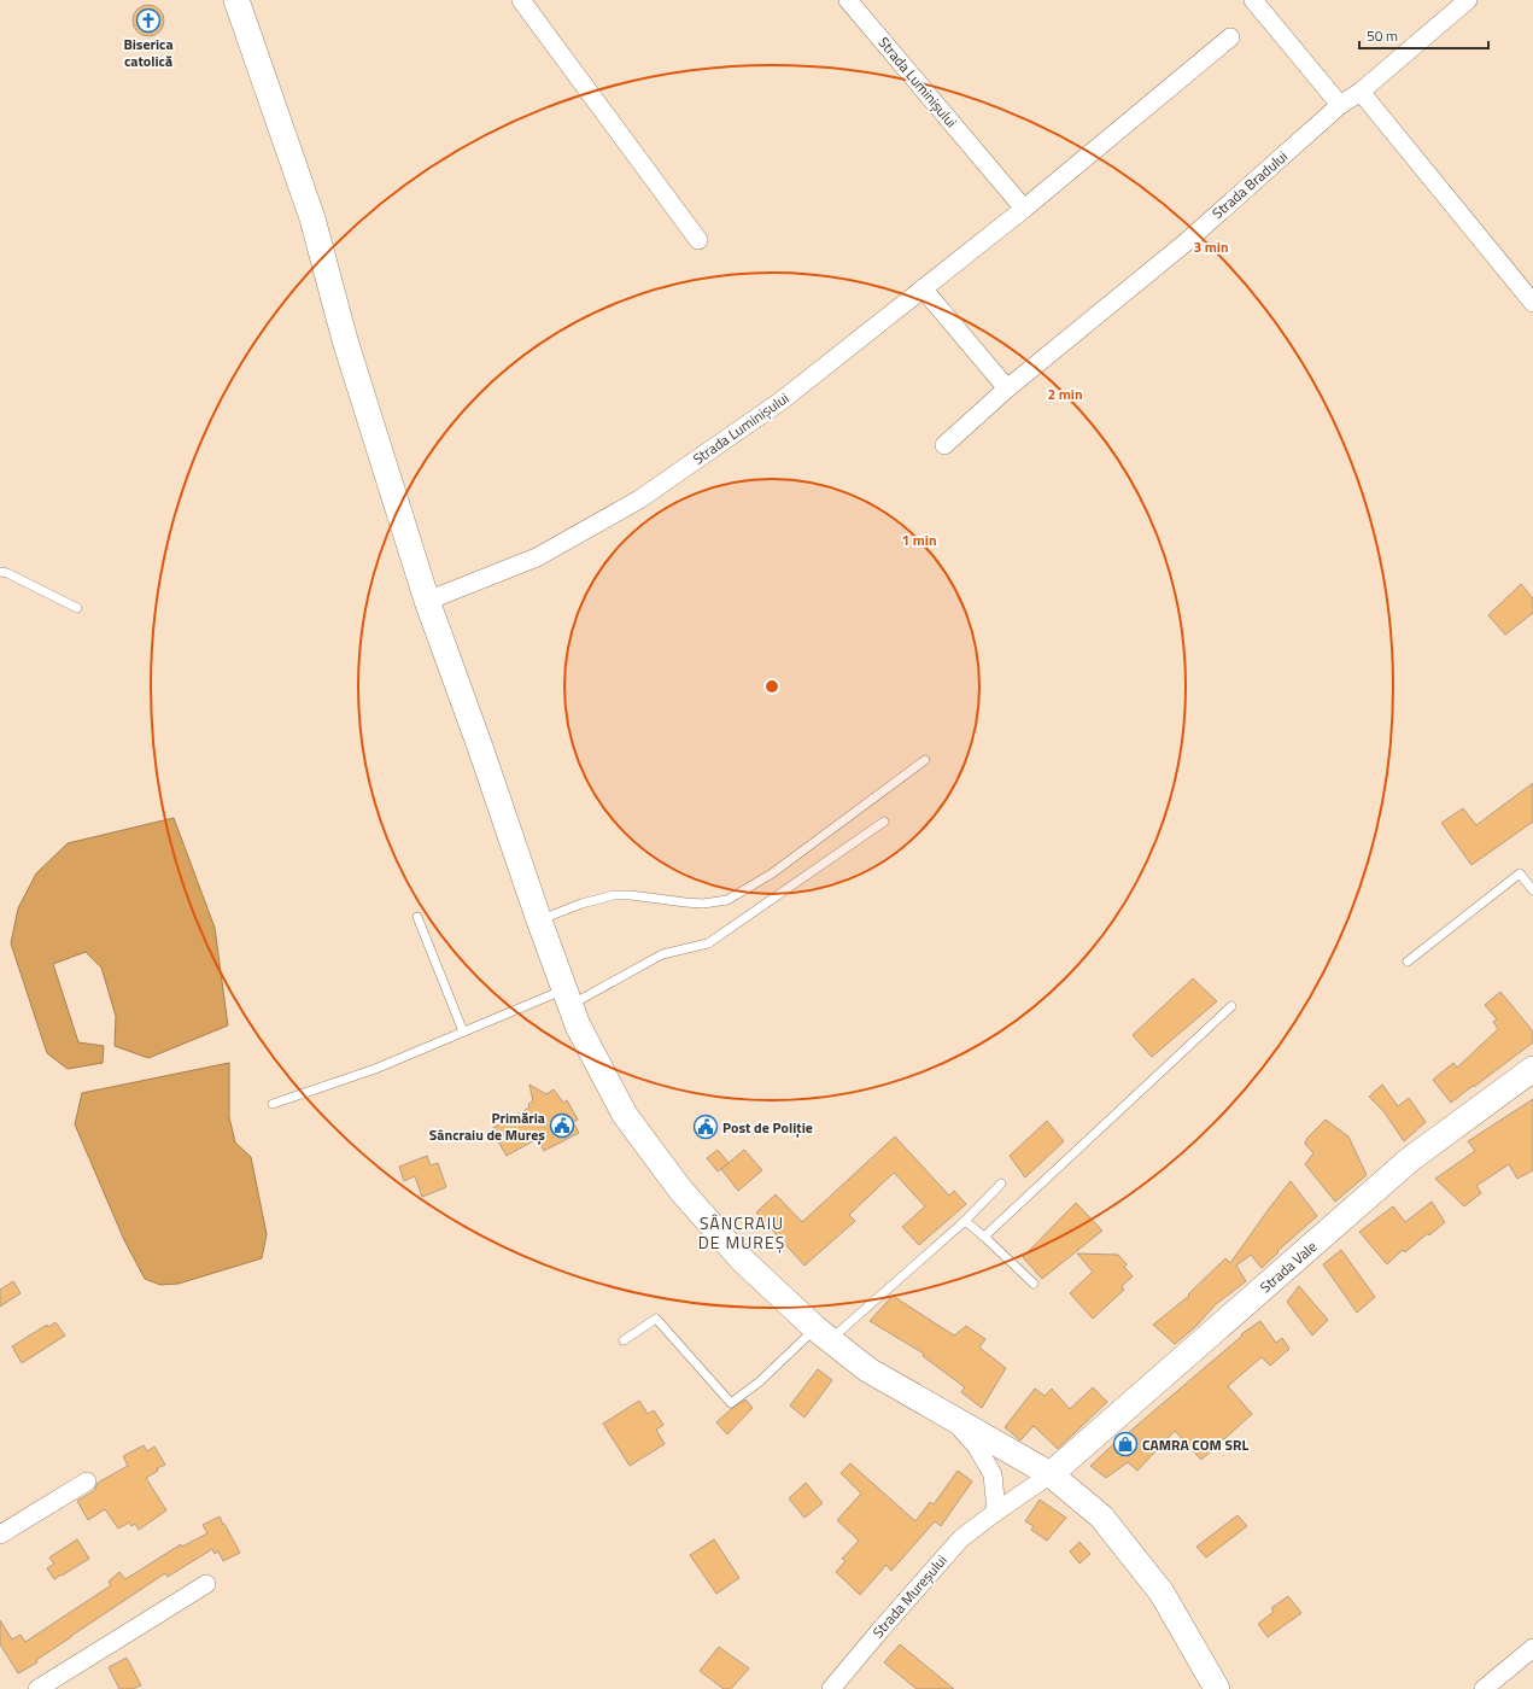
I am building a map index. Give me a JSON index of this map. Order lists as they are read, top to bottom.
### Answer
{
  "streets": {
    "main road": ["Strada Vale"],
    "street": ["Strada Luminișului", "Strada Bradului", "Strada Mureșului"]
  },
  "crossings": [
    ["Strada Vale", "Strada Mureșului"]
  ],
  "districts": ["SÂNCRAIU DE MUREȘ"],
  "places": {
    "church": ["Biserica catolică"],
    "public building": ["Primăria Sâncraiu de Mureș", "Post de Poliție"],
    "shop": ["CAMRA COM SRL"]
  },
  "scale_bar": "50 m",
  "rings": ["3 min", "2 min", "1 min"]
}
